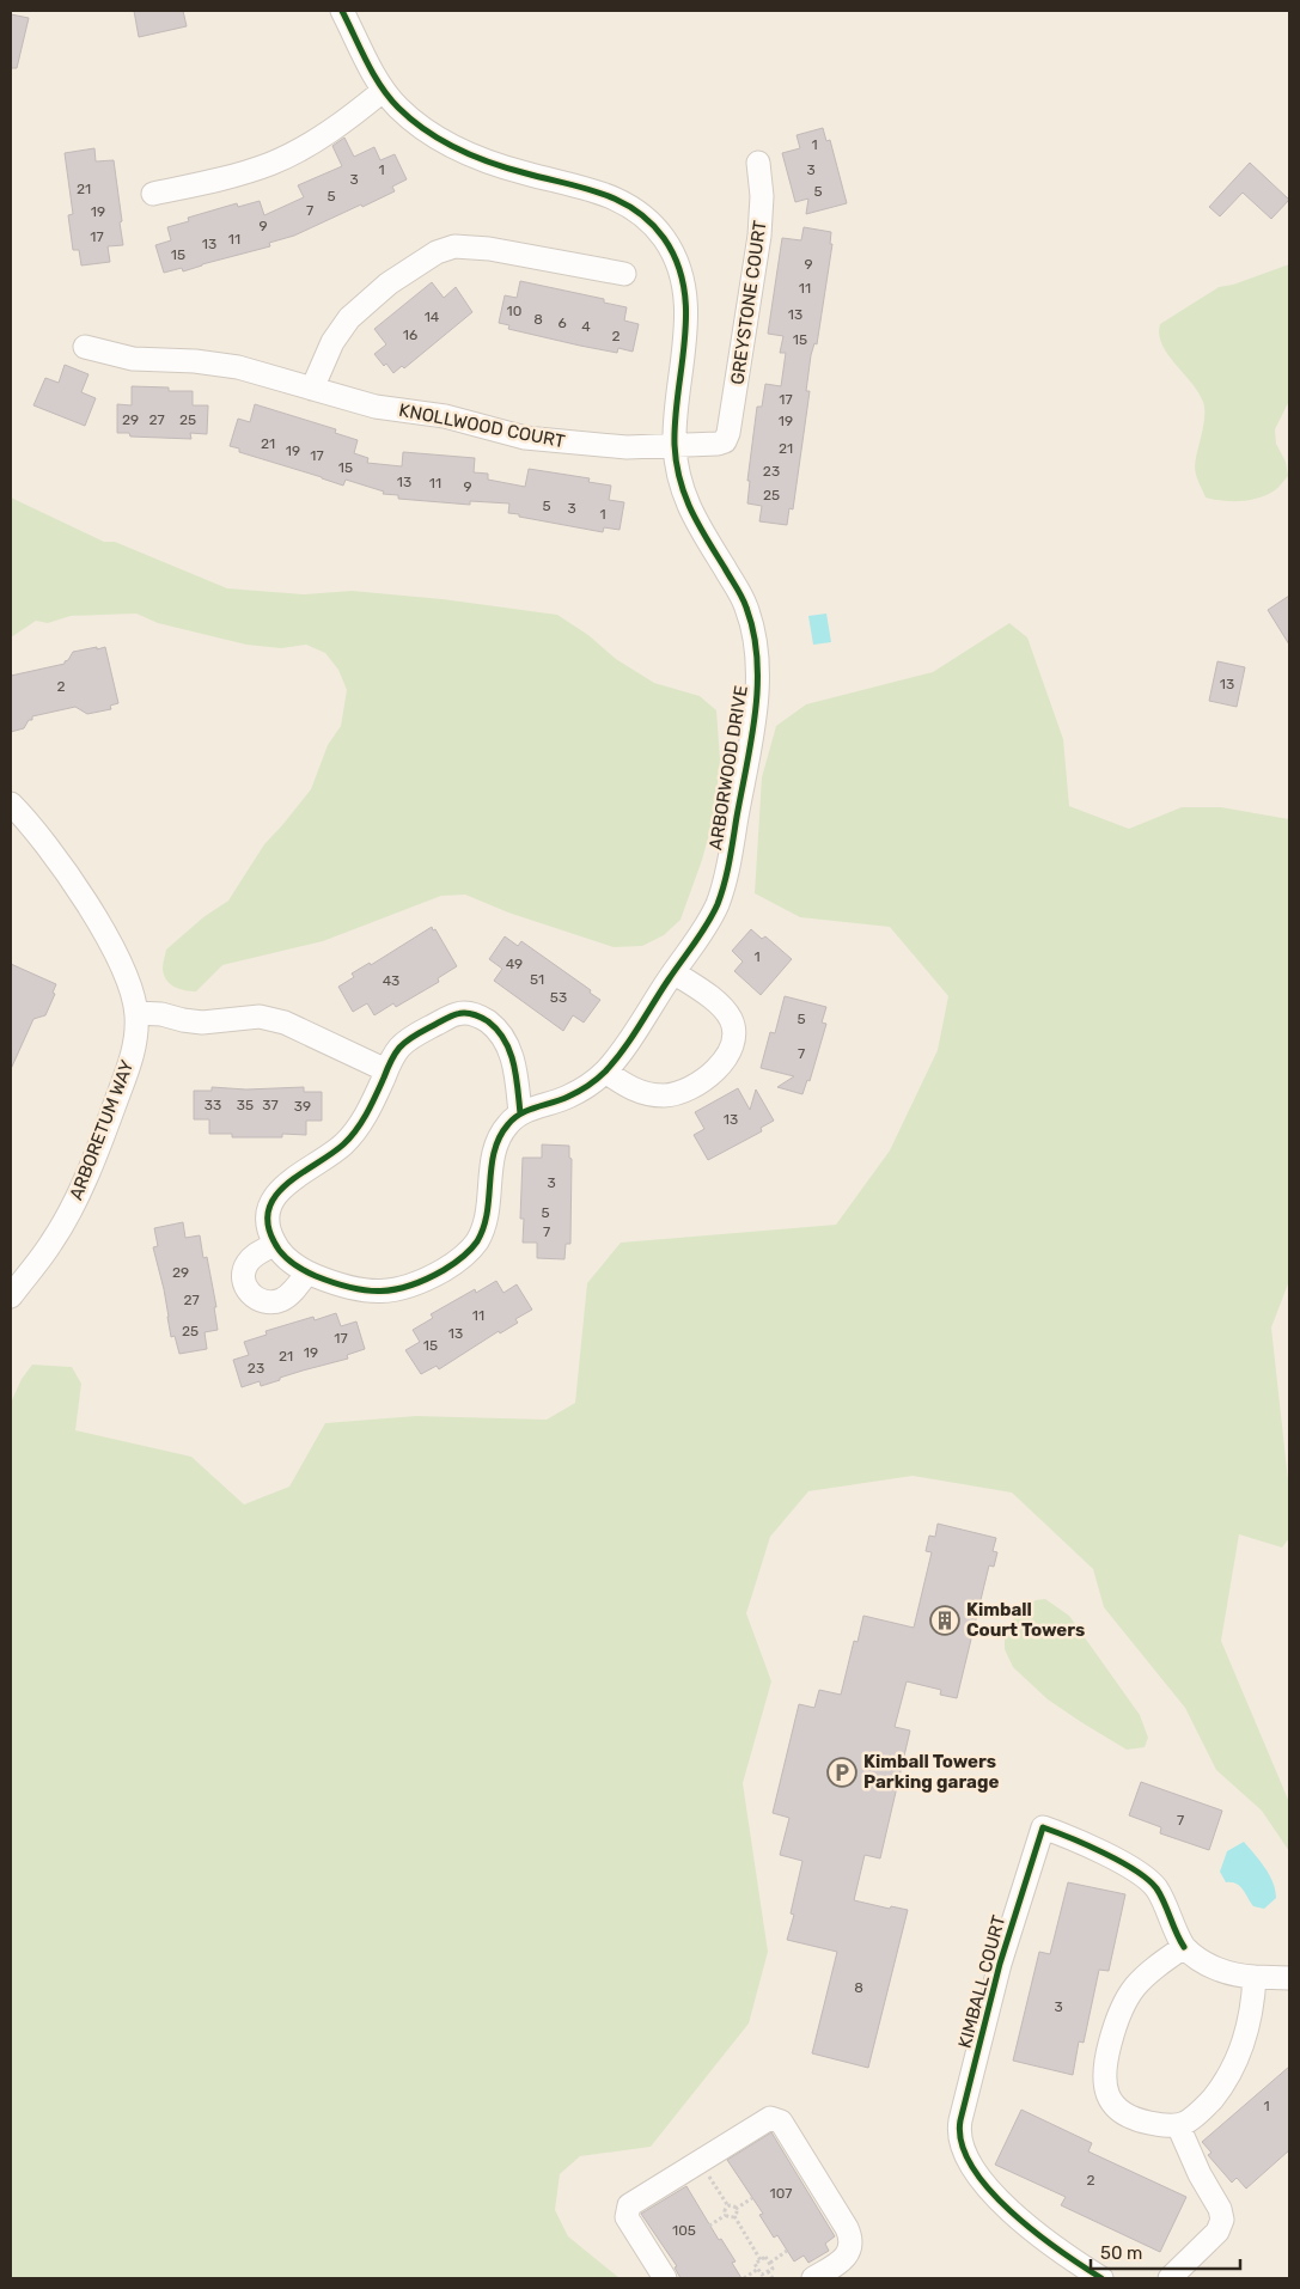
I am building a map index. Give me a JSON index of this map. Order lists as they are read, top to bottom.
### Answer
{
  "streets": {
    "street": [
      "GREYSTONE COURT",
      "KNOLLWOOD COURT",
      "ARBORWOOD DRIVE",
      "ARBORETUM WAY",
      "KIMBALL COURT"
    ]
  },
  "crossings": [
    ["GREYSTONE COURT", "KNOLLWOOD COURT"],
    ["KNOLLWOOD COURT", "ARBORWOOD DRIVE"]
  ],
  "places": {
    "building": ["Kimball Court Towers"],
    "parking": ["Kimball Towers Parking garage"]
  },
  "house_numbers": [
    "1",
    "1",
    "3",
    "3",
    "21",
    "5",
    "5",
    "7",
    "19",
    "9",
    "17",
    "11",
    "13",
    "15",
    "9",
    "11",
    "10",
    "13",
    "14",
    "8",
    "6",
    "4",
    "16",
    "2",
    "15",
    "17",
    "29",
    "27",
    "25",
    "19",
    "21",
    "21",
    "19",
    "17",
    "15",
    "23",
    "13",
    "11",
    "9",
    "25",
    "5",
    "3",
    "1",
    "13",
    "2",
    "1",
    "49",
    "51",
    "43",
    "53",
    "5",
    "7",
    "33",
    "35",
    "37",
    "39",
    "13",
    "3",
    "5",
    "7",
    "29",
    "27",
    "11",
    "25",
    "13",
    "17",
    "15",
    "19",
    "21",
    "23",
    "7",
    "8",
    "3",
    "1",
    "2",
    "107",
    "105"
  ],
  "scale_bar": "50 m"
}
